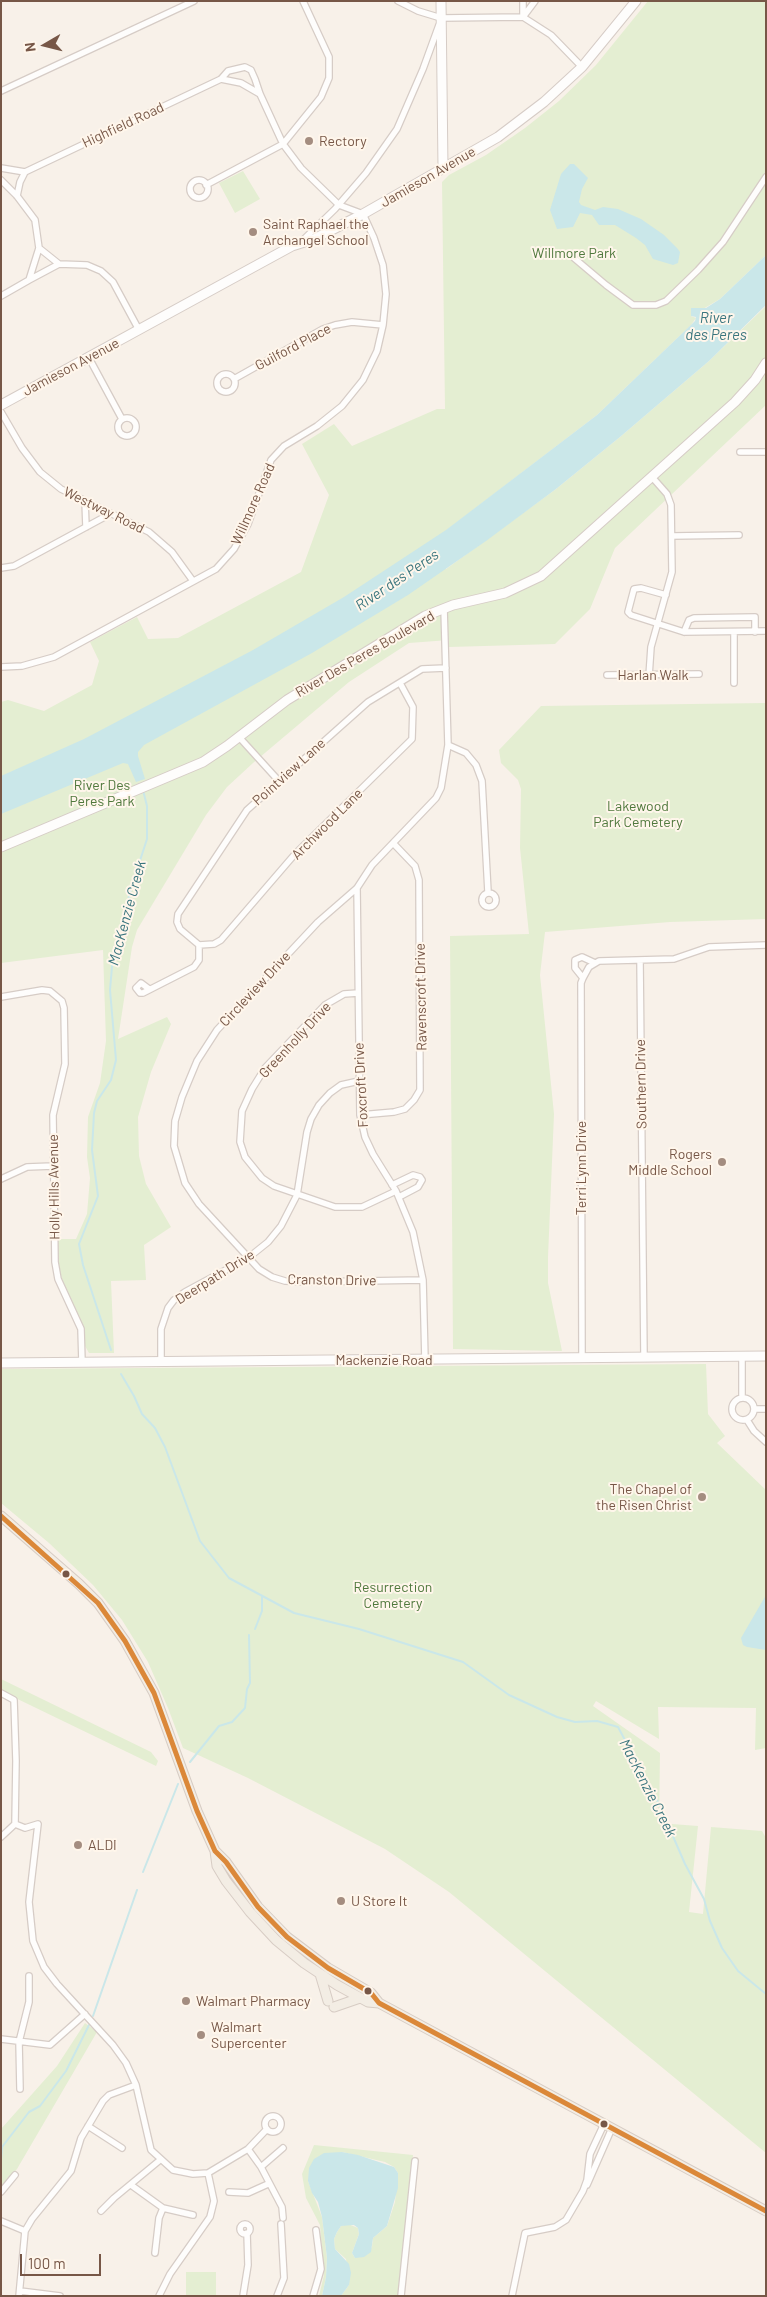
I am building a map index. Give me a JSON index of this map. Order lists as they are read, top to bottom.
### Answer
{
  "streets": {
    "main road": ["Jamieson Avenue", "River Des Peres Boulevard", "Mackenzie Road"],
    "street": [
      "Highfield Road",
      "Guilford Place",
      "Willmore Road",
      "Westway Road",
      "Harlan Walk",
      "Pointview Lane",
      "Archwood Lane",
      "Circleview Drive",
      "Ravenscroft Drive",
      "Greenholly Drive",
      "Southern Drive",
      "Foxcroft Drive",
      "Terri Lynn Drive",
      "Holly Hills Avenue",
      "Deerpath Drive",
      "Cranston Drive"
    ]
  },
  "crossings": [
    ["Highfield Road", "Jamieson Avenue"],
    ["Highfield Road", "Willmore Road"],
    ["Jamieson Avenue", "Willmore Road"],
    ["Guilford Place", "Willmore Road"],
    ["Willmore Road", "Westway Road"],
    ["River Des Peres Boulevard", "Circleview Drive"],
    ["Pointview Lane", "Archwood Lane"],
    ["Pointview Lane", "Circleview Drive"],
    ["Circleview Drive", "Ravenscroft Drive"],
    ["Circleview Drive", "Foxcroft Drive"],
    ["Circleview Drive", "Deerpath Drive"],
    ["Circleview Drive", "Cranston Drive"],
    ["Ravenscroft Drive", "Foxcroft Drive"],
    ["Greenholly Drive", "Foxcroft Drive"],
    ["Greenholly Drive", "Deerpath Drive"],
    ["Southern Drive", "Terri Lynn Drive"],
    ["Southern Drive", "Mackenzie Road"],
    ["Foxcroft Drive", "Deerpath Drive"],
    ["Foxcroft Drive", "Cranston Drive"],
    ["Foxcroft Drive", "Mackenzie Road"],
    ["Terri Lynn Drive", "Mackenzie Road"],
    ["Holly Hills Avenue", "Mackenzie Road"],
    ["Deerpath Drive", "Cranston Drive"],
    ["Deerpath Drive", "Mackenzie Road"]
  ],
  "water": ["River des Peres", "MacKenzie Creek"],
  "parks": [
    "Willmore Park",
    "River Des Peres Park",
    "Lakewood Park Cemetery",
    "Resurrection Cemetery"
  ],
  "places": [
    "Rectory",
    "Saint Raphael the Archangel School",
    "Rogers Middle School",
    "The Chapel of the Risen Christ",
    "ALDI",
    "U Store It",
    "Walmart Pharmacy",
    "Walmart Supercenter"
  ],
  "scale_bar": "100 m",
  "north": "left"
}
